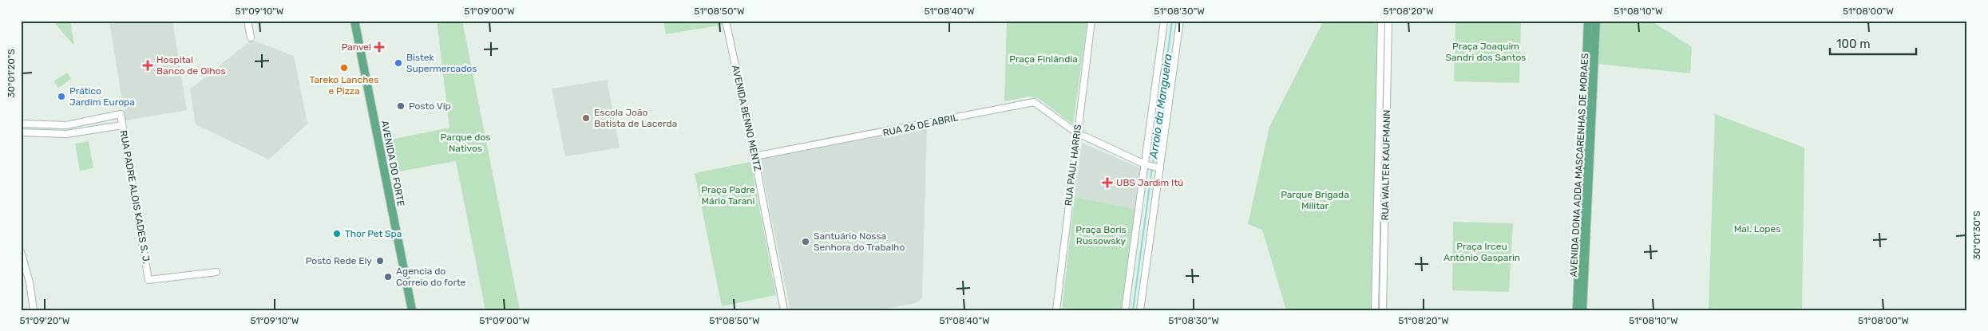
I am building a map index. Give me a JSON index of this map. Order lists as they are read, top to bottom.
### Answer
{
  "streets": {
    "main road": ["AVENIDA DO FORTE", "AVENIDA DONA ADDA MASCARENHAS DE MORAES"],
    "street": [
      "AVENIDA BENNO MENTZ",
      "RUA 26 DE ABRIL",
      "RUA PAUL HARRIS",
      "RUA WALTER KAUFMANN",
      "RUA PADRE ALOIS KADES S. J."
    ]
  },
  "crossings": [
    ["AVENIDA BENNO MENTZ", "RUA 26 DE ABRIL"],
    ["RUA 26 DE ABRIL", "RUA PAUL HARRIS"]
  ],
  "water": ["Arroio da Mangueira"],
  "parks": [
    "Praça Joaquim Sandri dos Santos",
    "Praça Finlândia",
    "Parque dos Nativos",
    "Praça Padre Mário Tarani",
    "Parque Brigada Militar",
    "Mal. Lopes",
    "Praça Boris Russowsky",
    "Praça Irceu Antônio Gasparin"
  ],
  "places": {
    "health": ["Panvel", "Hospital Banco de Olhos", "UBS Jardim Itú"],
    "other": [
      "Bistek Supermercados",
      "Tareko Lanches e Pizza",
      "Prático Jardim Europa",
      "Posto Vip",
      "Escola João Batista de Lacerda",
      "Thor Pet Spa",
      "Santuário Nossa Senhora do Trabalho",
      "Posto Rede Ely",
      "Agencia do Correio do forte"
    ]
  },
  "scale_bar": "100 m",
  "coordinates": [
    "51°09'10\"W",
    "51°09'00\"W",
    "51°08'50\"W",
    "51°08'40\"W",
    "51°08'30\"W",
    "51°08'20\"W",
    "51°08'10\"W",
    "51°08'00\"W",
    "30°01'20\"S",
    "30°01'30\"S",
    "51°09'20\"W"
  ]
}
